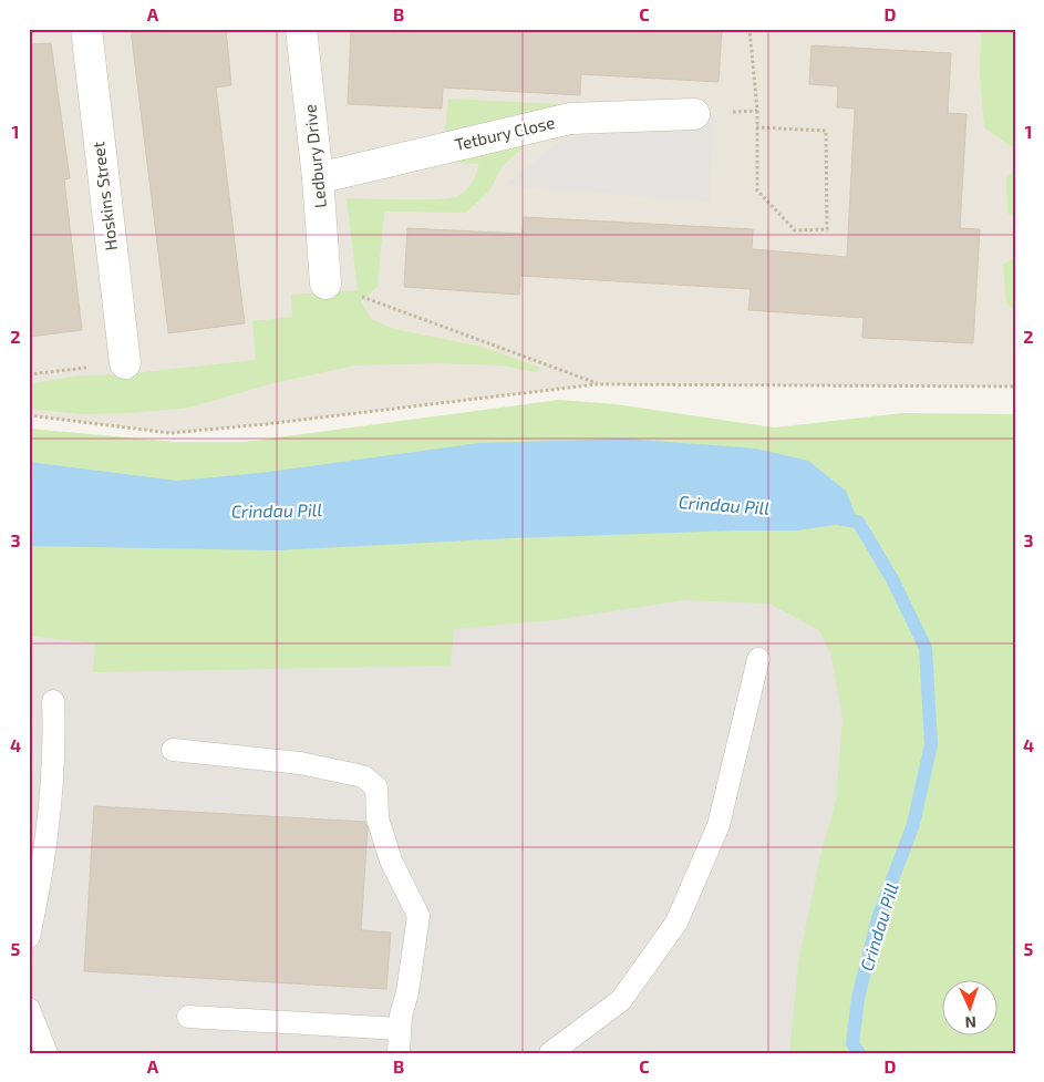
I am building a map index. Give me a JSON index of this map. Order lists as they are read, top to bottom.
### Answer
{
  "streets": {
    "street": ["Tetbury Close", "Ledbury Drive", "Hoskins Street"]
  },
  "crossings": [
    ["Tetbury Close", "Ledbury Drive"]
  ],
  "water": ["Crindau Pill"],
  "north": "bottom",
  "grid": {
    "columns": [
      "A",
      "B",
      "C",
      "D"
    ],
    "rows": [
      "1",
      "2",
      "3",
      "4",
      "5"
    ]
  }
}
